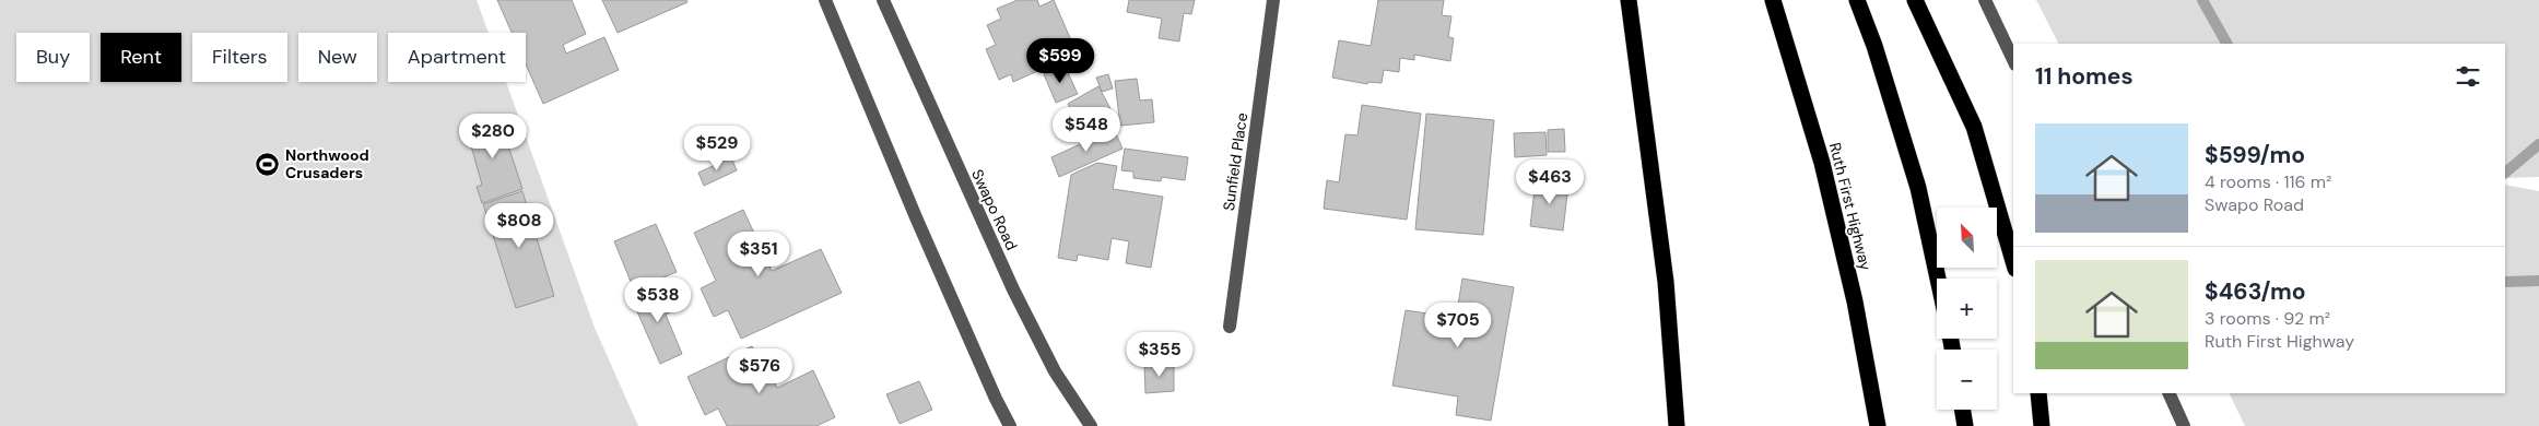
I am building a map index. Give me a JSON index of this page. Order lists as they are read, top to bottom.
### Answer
{
  "streets": {
    "highway": ["Ruth First Highway"],
    "street": ["Sunfield Place", "Swapo Road"]
  },
  "places": {
    "sports": ["Northwood Crusaders"]
  },
  "north": "top left",
  "page": {
    "chip": [
      "Buy",
      "Rent",
      "Filters",
      "New",
      "Apartment"
    ],
    "price": [
      "$599",
      "$548",
      "$280",
      "$529",
      "$463",
      "$808",
      "$351",
      "$538",
      "$705",
      "$355",
      "$576"
    ],
    "heading": "11 homes",
    "list": [
      {
        "name": "$599/mo",
        "note": "4 rooms · 116 m² · Swapo Road"
      },
      {
        "name": "$463/mo",
        "note": "3 rooms · 92 m² · Ruth First Highway"
      }
    ],
    "map_buttons": ["+", "−"]
  }
}
